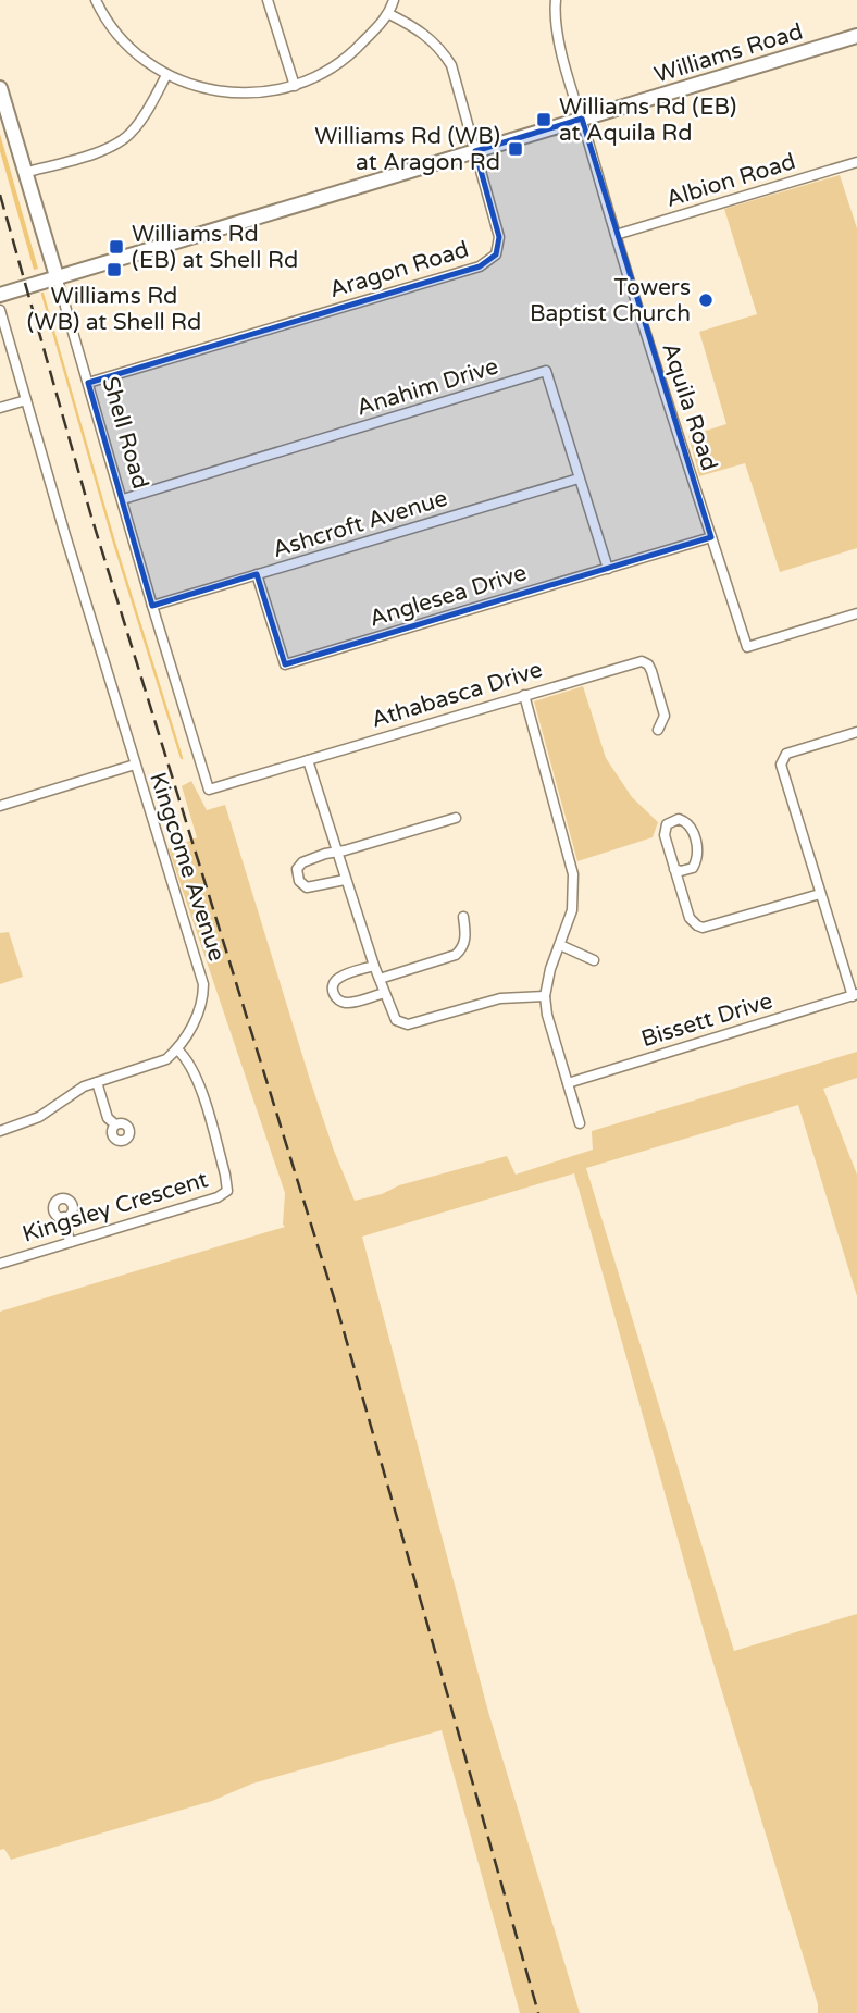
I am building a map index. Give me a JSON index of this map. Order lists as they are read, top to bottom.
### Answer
{
  "streets": {
    "street": [
      "Williams Road",
      "Albion Road",
      "Aragon Road",
      "Anahim Drive",
      "Aquila Road",
      "Shell Road",
      "Ashcroft Avenue",
      "Anglesea Drive",
      "Athabasca Drive",
      "Kingcome Avenue",
      "Bissett Drive",
      "Kingsley Crescent"
    ]
  },
  "crossings": [
    ["Williams Road", "Aragon Road"],
    ["Williams Road", "Aquila Road"],
    ["Williams Road", "Shell Road"],
    ["Albion Road", "Aquila Road"],
    ["Aragon Road", "Shell Road"],
    ["Anahim Drive", "Shell Road"],
    ["Anahim Drive", "Ashcroft Avenue"],
    ["Anahim Drive", "Anglesea Drive"],
    ["Aquila Road", "Anglesea Drive"],
    ["Shell Road", "Ashcroft Avenue"],
    ["Shell Road", "Athabasca Drive"],
    ["Ashcroft Avenue", "Anglesea Drive"],
    ["Kingcome Avenue", "Kingsley Crescent"]
  ],
  "places": {
    "transit": [
      "Williams Rd (EB) at Aquila Rd",
      "Williams Rd (WB) at Aragon Rd",
      "Williams Rd (EB) at Shell Rd",
      "Williams Rd (WB) at Shell Rd"
    ],
    "other": ["Towers Baptist Church"]
  }
}
